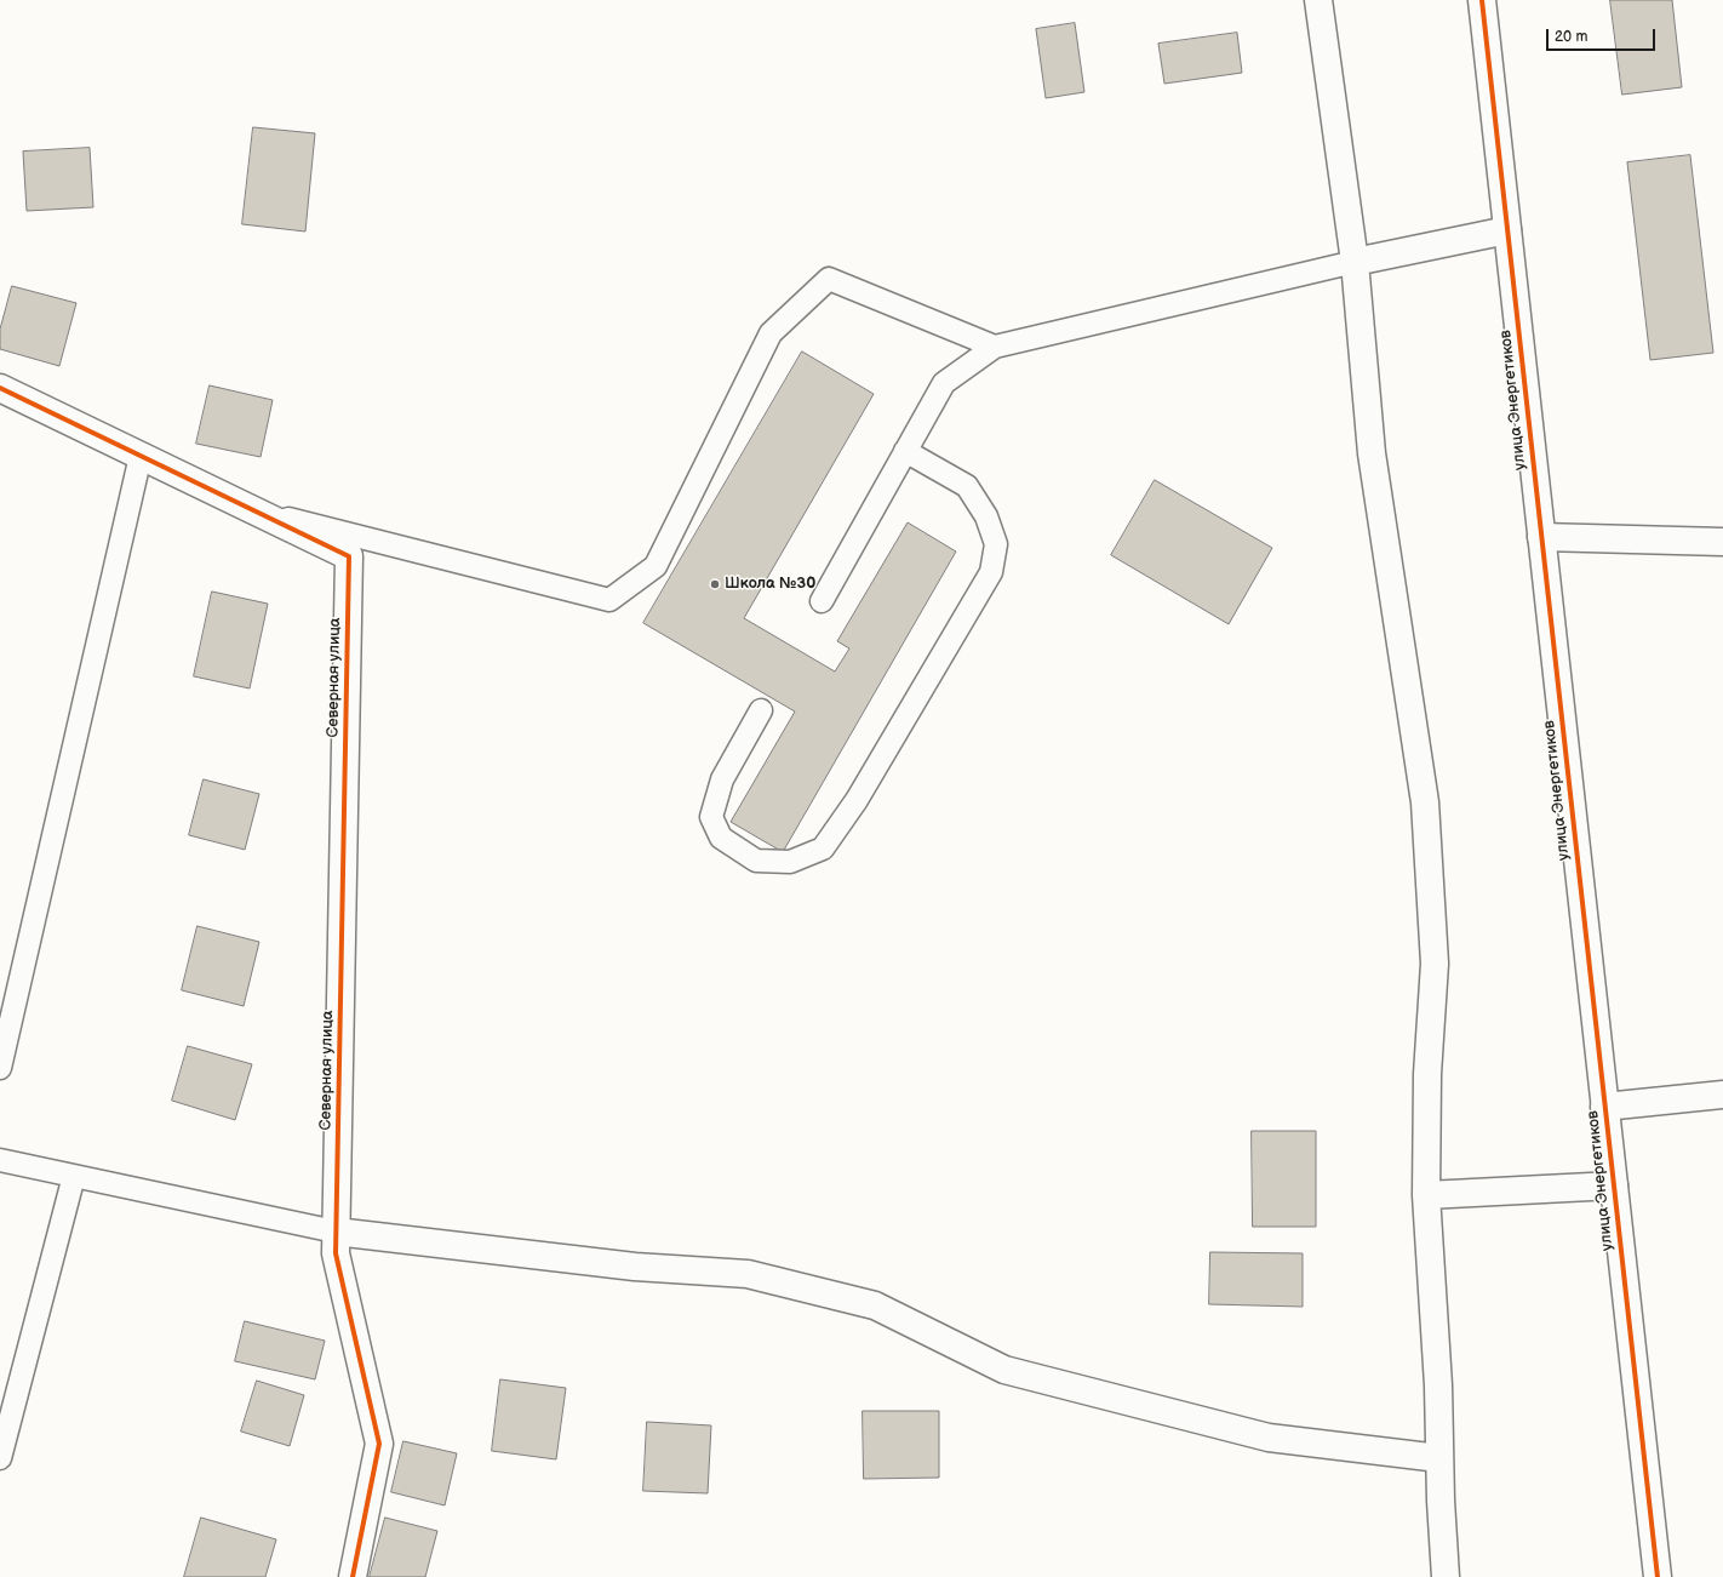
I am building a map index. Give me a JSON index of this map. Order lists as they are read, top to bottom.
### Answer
{
  "streets": {
    "street": ["улица Энергетиков", "Северная улица"]
  },
  "places": ["Школа №30"],
  "scale_bar": "20 m"
}
